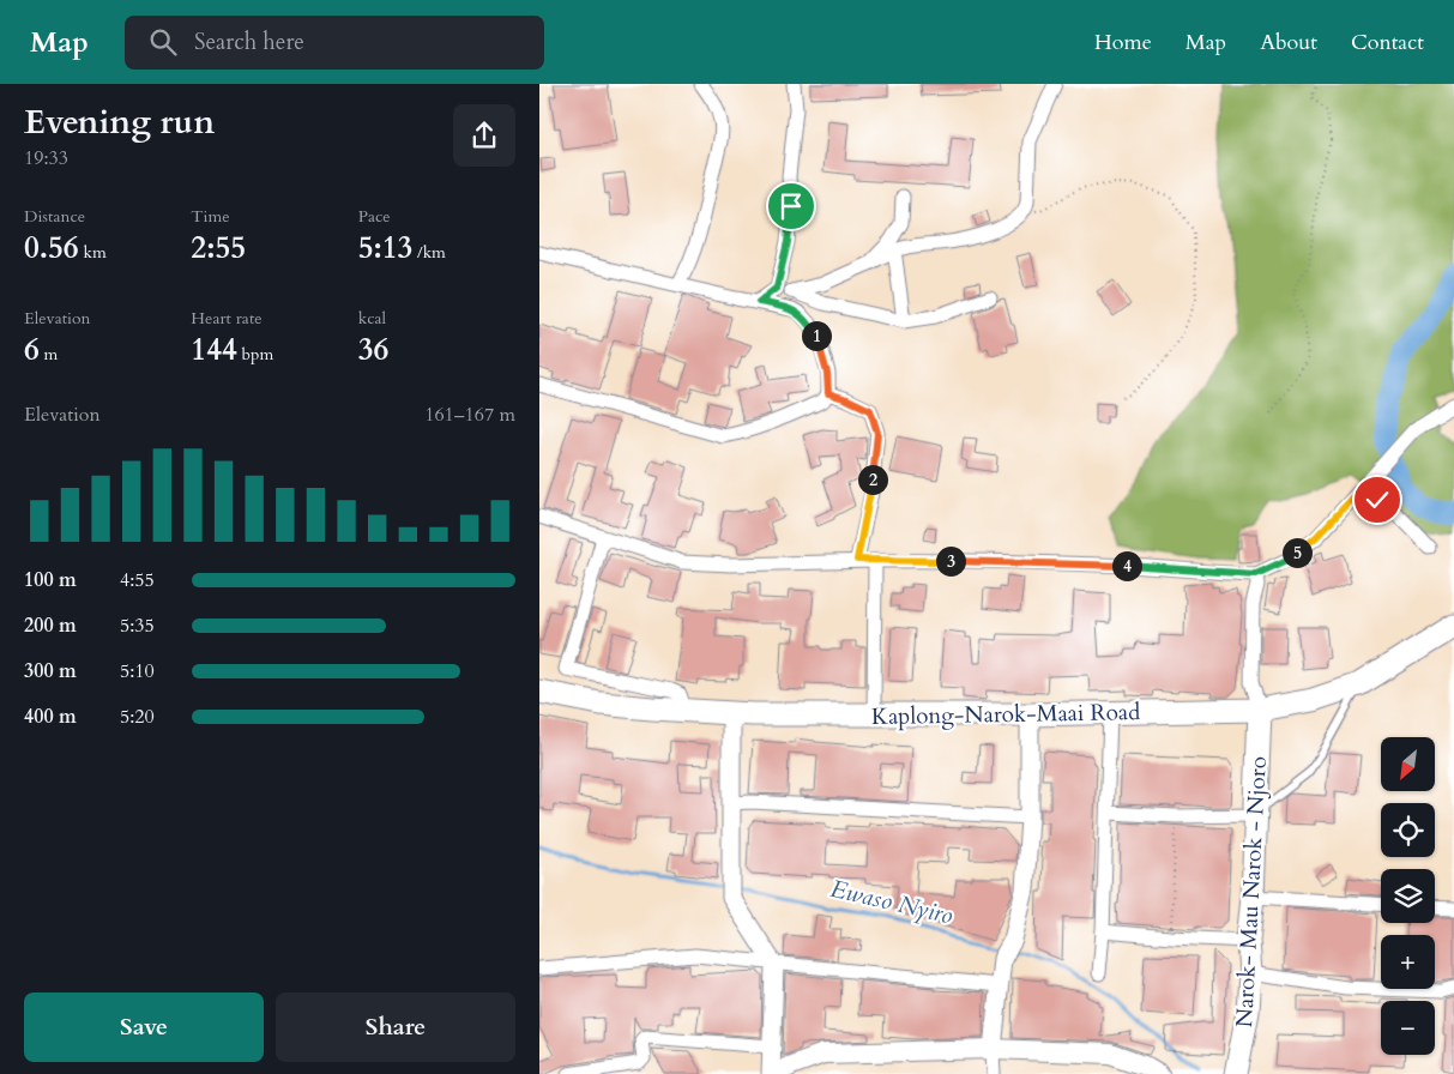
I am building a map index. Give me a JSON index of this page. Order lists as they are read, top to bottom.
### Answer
{
  "streets": {
    "highway": ["Kaplong-Narok-Maai Road", "Narok- Mau Narok - Njoro"]
  },
  "crossings": [
    ["Kaplong-Narok-Maai Road", "Narok- Mau Narok - Njoro"]
  ],
  "water": ["Ewaso Nyiro"],
  "north": "bottom left",
  "page": {
    "header": "Map",
    "search": "Search here",
    "nav": [
      "Home",
      "Map",
      "About",
      "Contact"
    ],
    "heading": ["Evening run", "19:33"],
    "stats": [
      ["Distance", "0.56 km"],
      ["Time", "2:55"],
      ["Pace", "5:13 /km"],
      ["Elevation", "6 m"],
      ["Heart rate", "144 bpm"],
      ["kcal", "36"]
    ],
    "pins": [
      "1",
      "2",
      "5",
      "3",
      "4"
    ],
    "chart": ["Elevation", "161–167 m"],
    "list": [
      {
        "name": "100 m",
        "note": "4:55"
      },
      {
        "name": "200 m",
        "note": "5:35"
      },
      {
        "name": "300 m",
        "note": "5:10"
      },
      {
        "name": "400 m",
        "note": "5:20"
      }
    ],
    "map_buttons": ["+", "−"],
    "buttons": ["Save", "Share"]
  }
}
